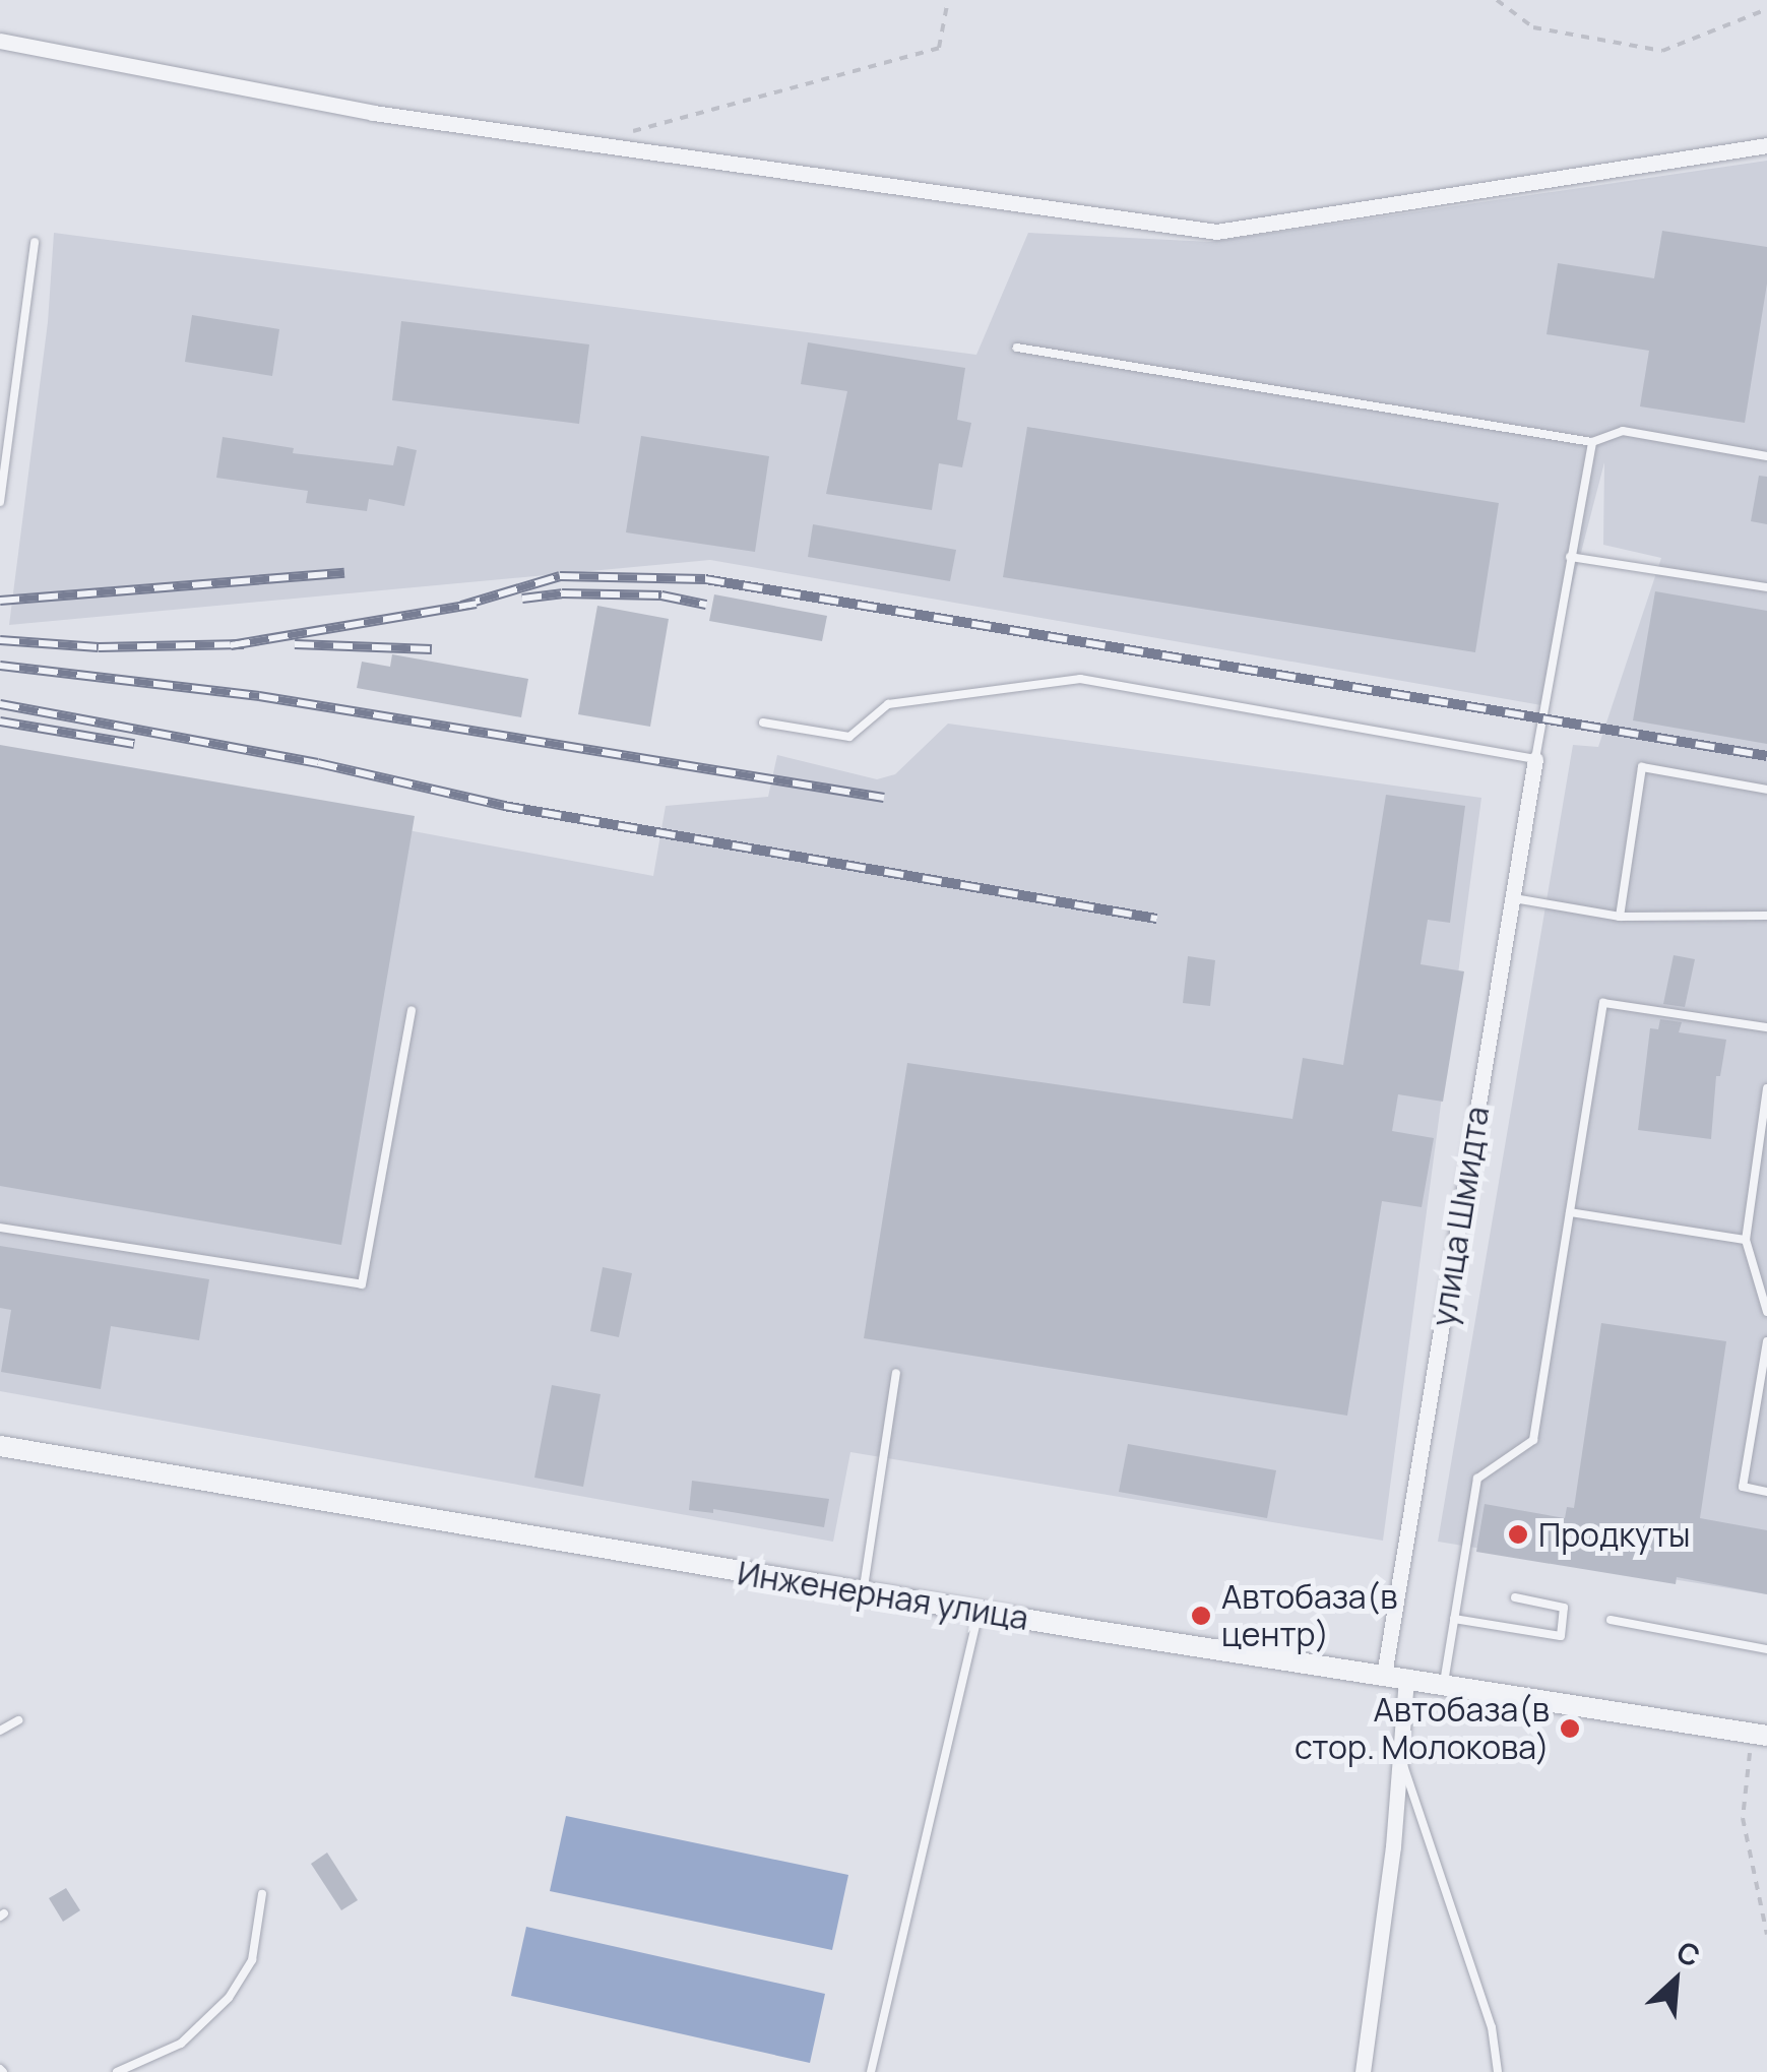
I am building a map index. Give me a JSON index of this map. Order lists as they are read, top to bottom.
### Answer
{
  "streets": {
    "street": ["улица Шмидта", "Инженерная улица"]
  },
  "crossings": [
    ["улица Шмидта", "Инженерная улица"]
  ],
  "places": ["Продкуты", "Автобаза(в центр)", "Автобаза(в стор. Молокова)"],
  "north": "top right"
}
